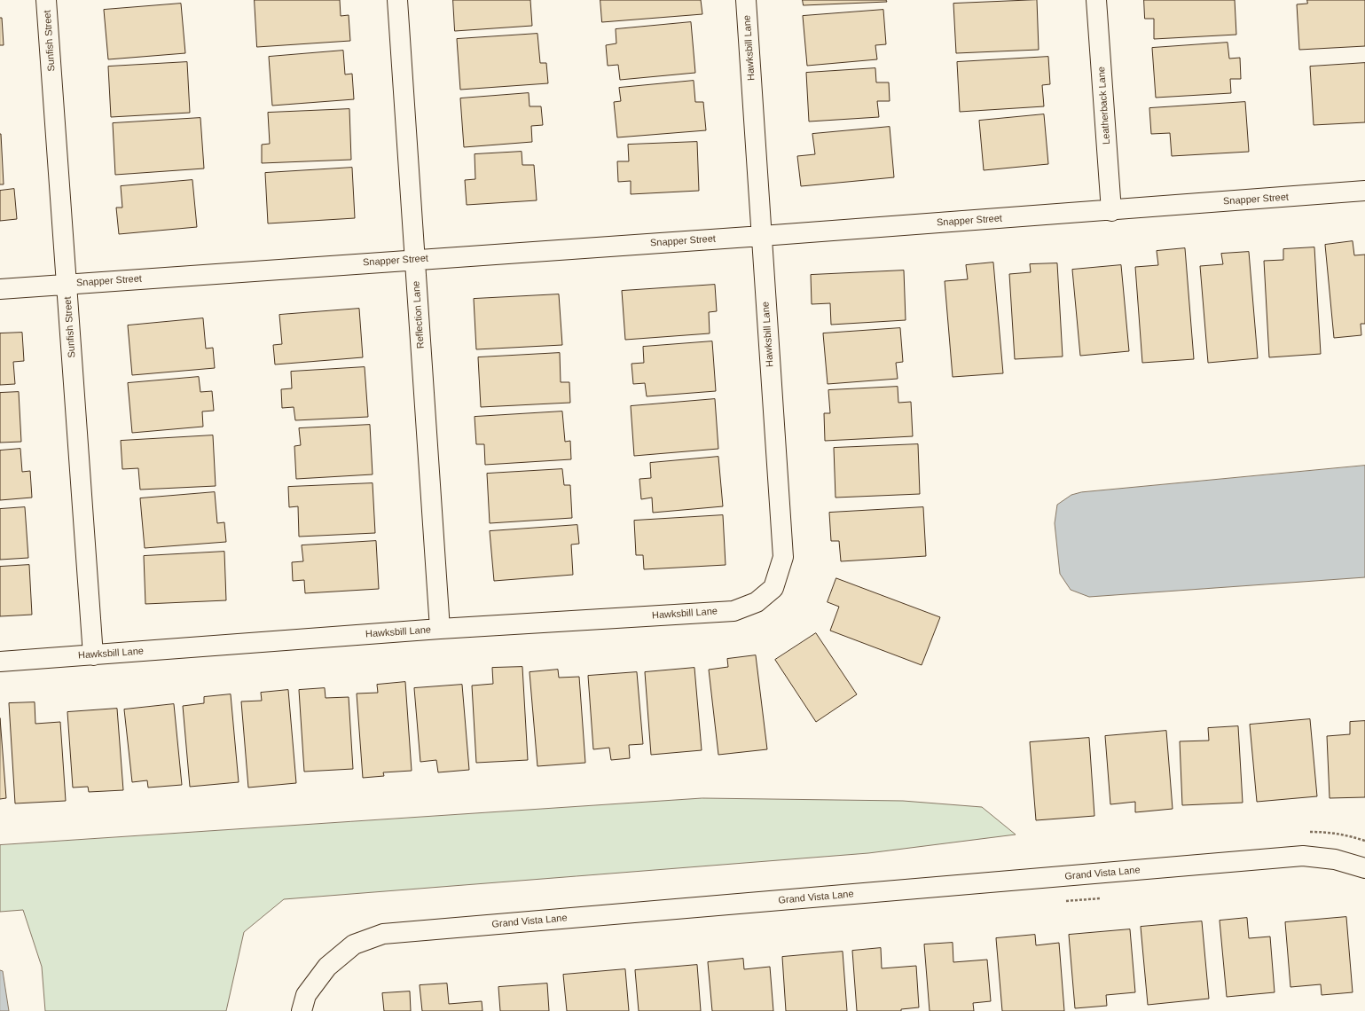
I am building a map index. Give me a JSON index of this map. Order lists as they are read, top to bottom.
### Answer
{
  "streets": {
    "street": [
      "Sunfish Street",
      "Hawksbill Lane",
      "Leatherback Lane",
      "Snapper Street",
      "Reflection Lane",
      "Grand Vista Lane"
    ]
  },
  "crossings": [
    ["Sunfish Street", "Hawksbill Lane"],
    ["Sunfish Street", "Snapper Street"],
    ["Hawksbill Lane", "Snapper Street"],
    ["Hawksbill Lane", "Reflection Lane"],
    ["Leatherback Lane", "Snapper Street"],
    ["Snapper Street", "Reflection Lane"]
  ]
}
